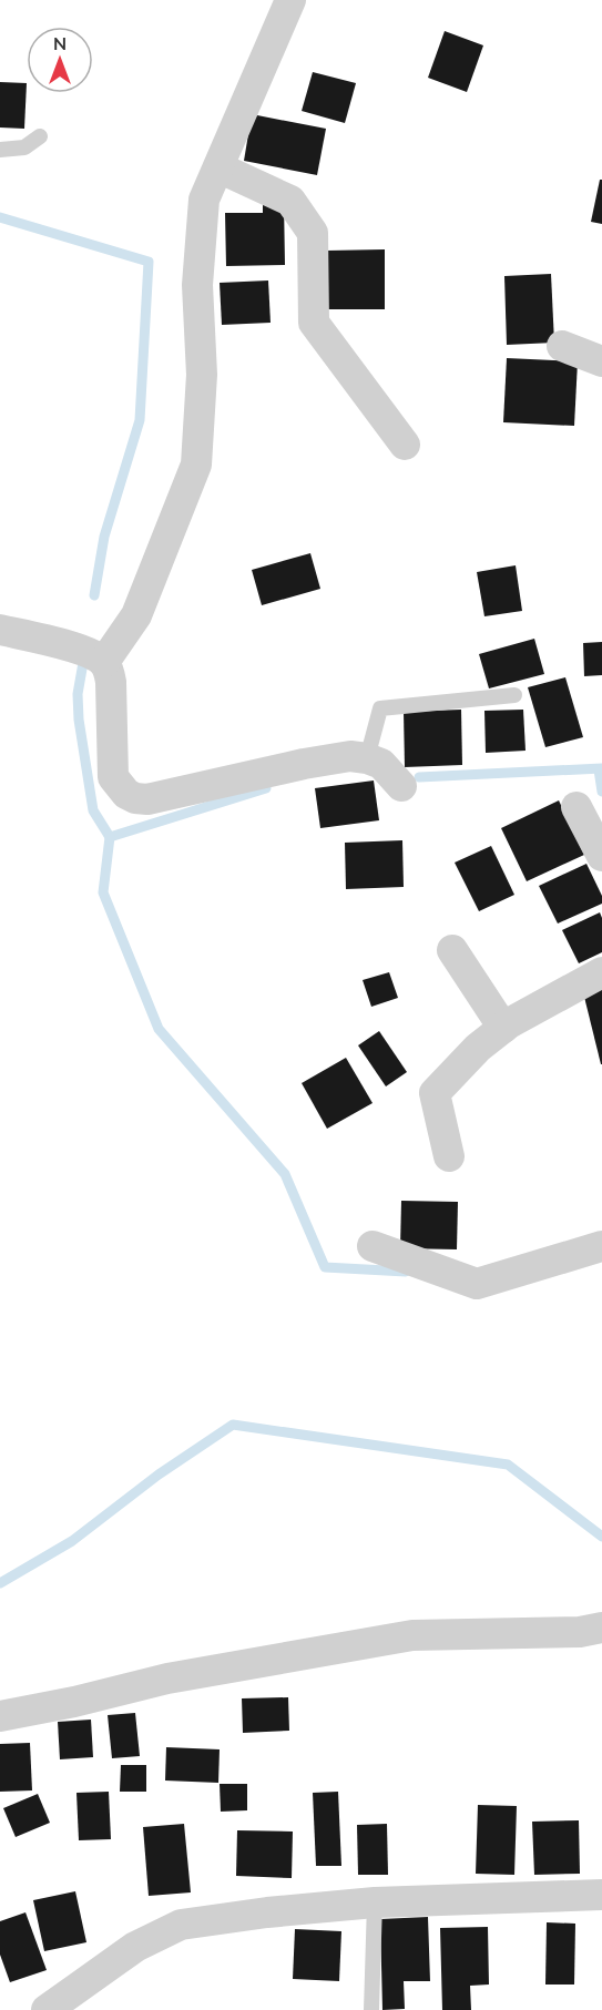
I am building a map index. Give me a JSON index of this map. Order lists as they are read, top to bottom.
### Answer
{
  "north": "top"
}
